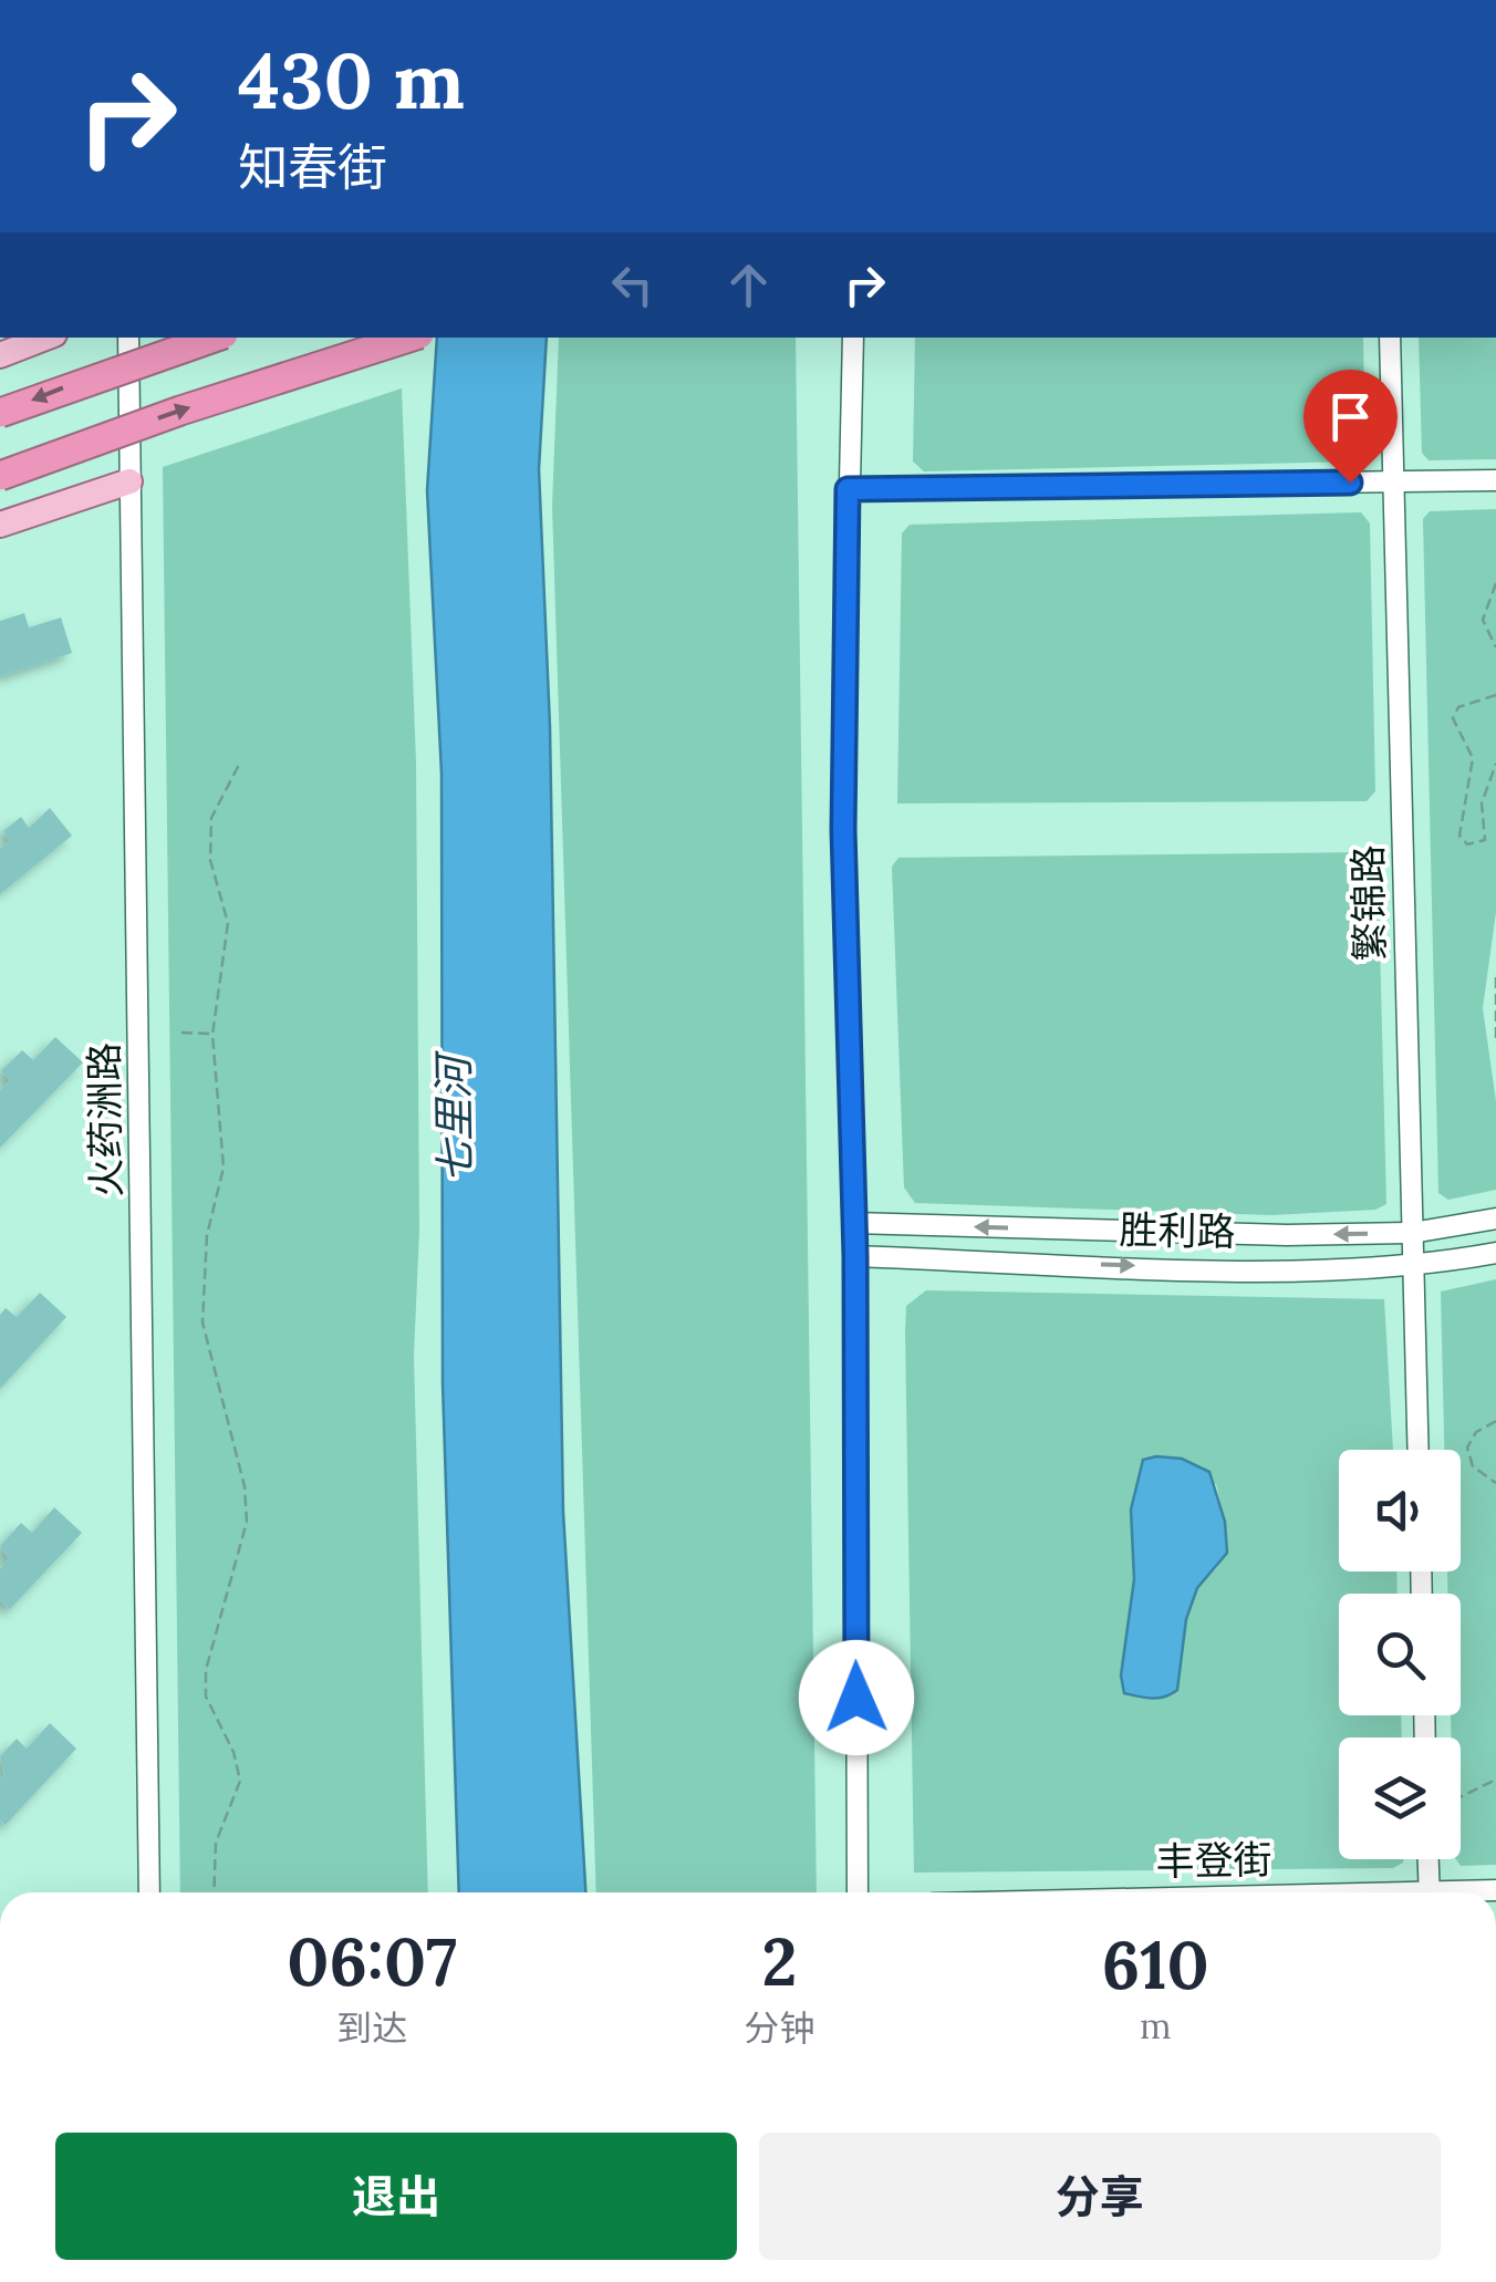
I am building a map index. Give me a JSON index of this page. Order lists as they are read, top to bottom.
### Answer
{
  "streets": {
    "street": ["繁锦路", "火药洲路", "胜利路"]
  },
  "crossings": [
    ["繁锦路", "胜利路"]
  ],
  "water": ["七里河"],
  "page": {
    "turn": ["430 m", "知春街"],
    "eta": [
      "06:07",
      "到达",
      "2",
      "分钟",
      "610",
      "m"
    ],
    "buttons": ["退出", "分享"]
  }
}
